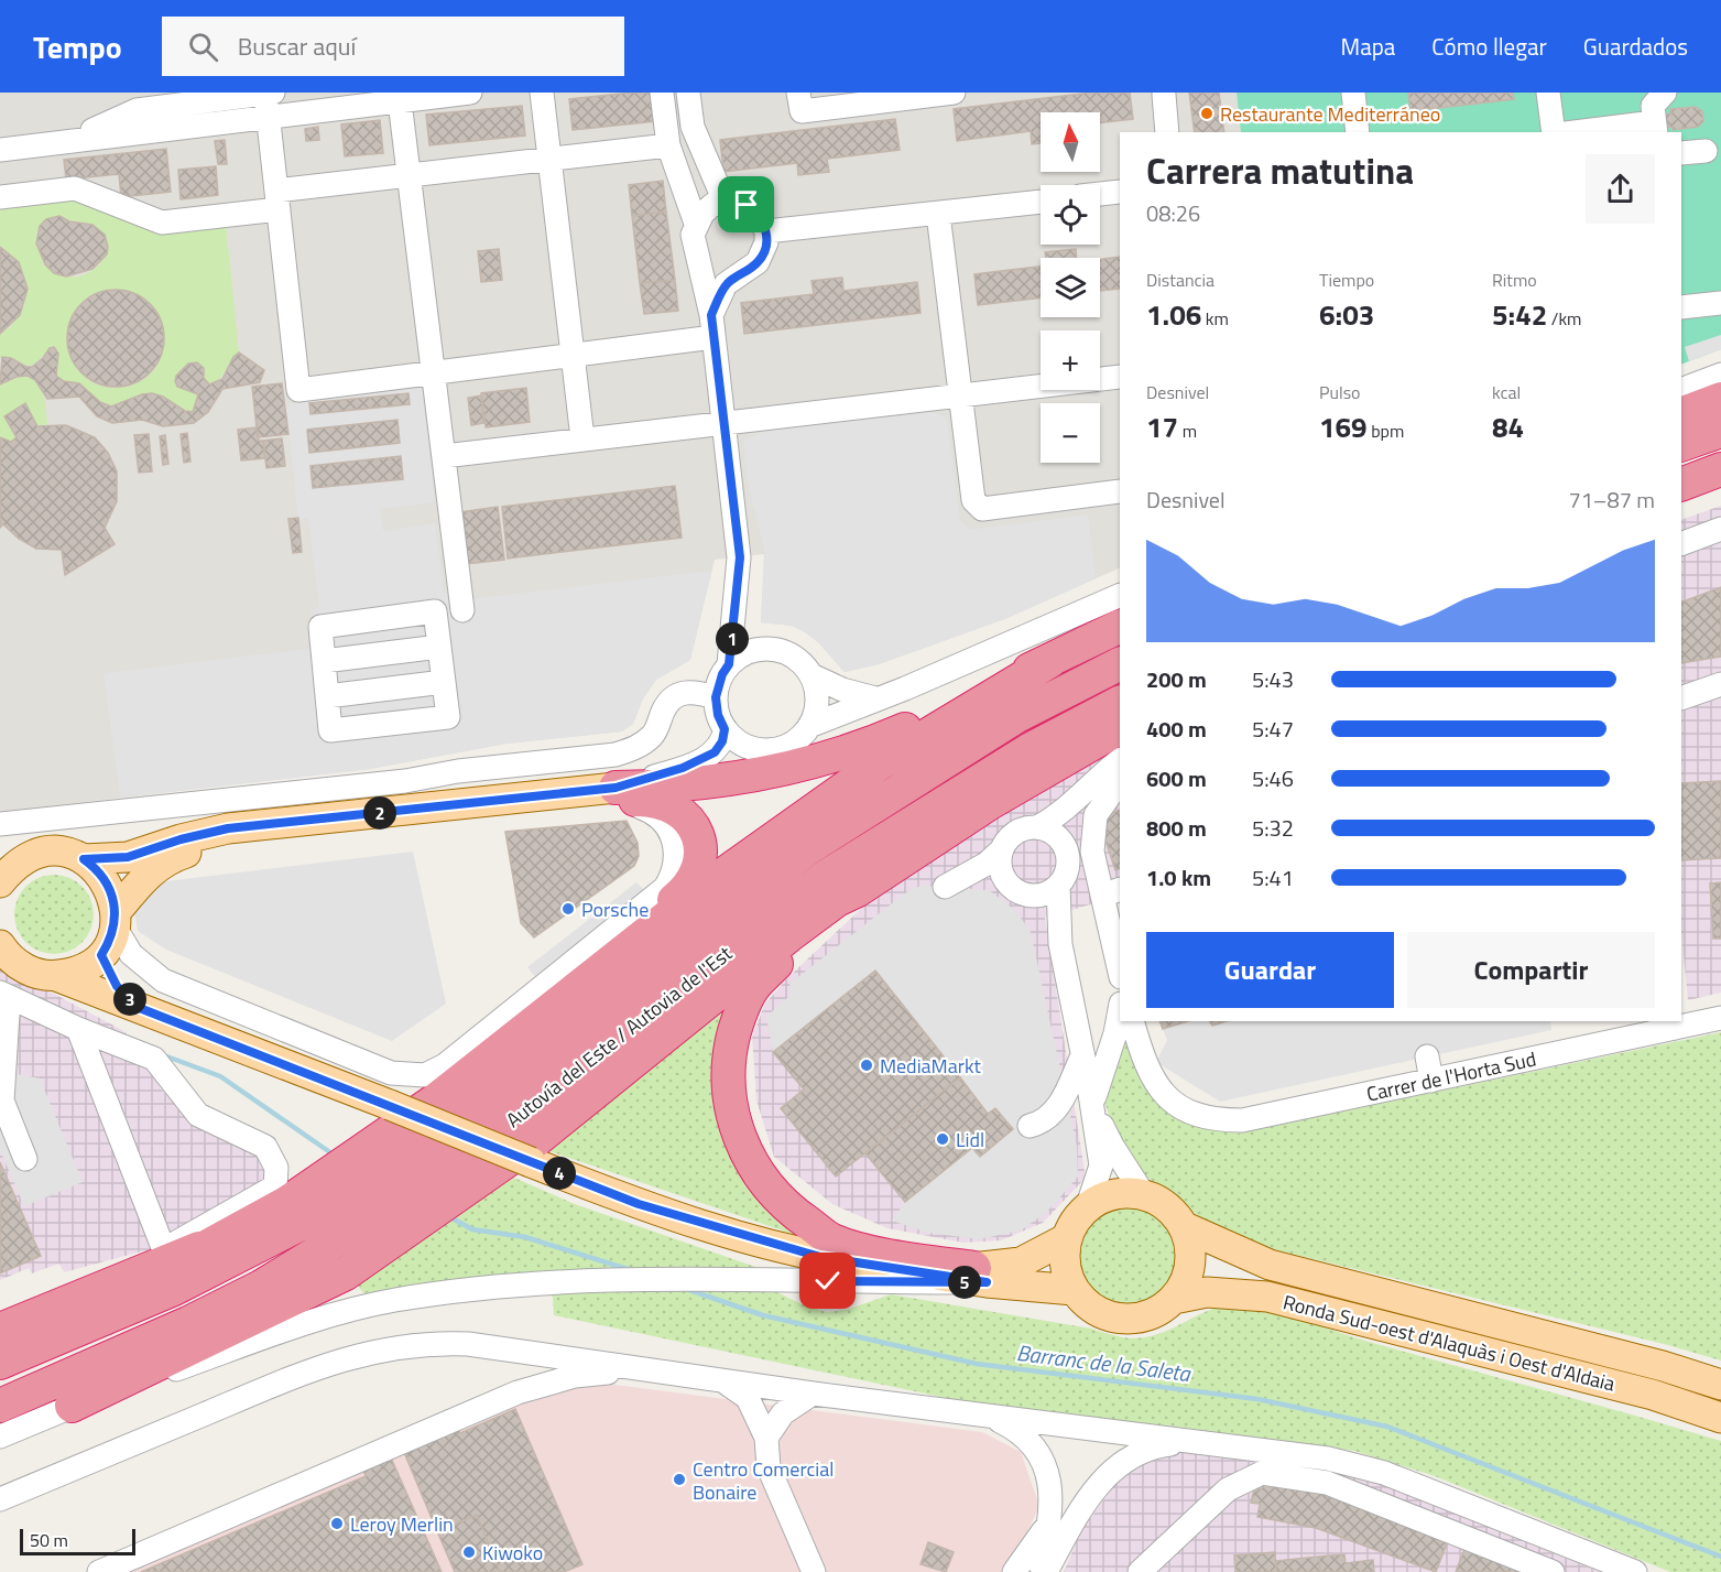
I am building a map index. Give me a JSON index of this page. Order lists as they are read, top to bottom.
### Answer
{
  "streets": {
    "highway": ["Autovía del Este / Autovia de l'Est"],
    "main road": ["Ronda Sud-oest d'Alaquàs i Oest d'Aldaia"],
    "street": ["Carrer de l'Horta Sud"]
  },
  "water": ["Barranc de la Saleta"],
  "places": [
    "Restaurante Mediterráneo",
    "Porsche",
    "MediaMarkt",
    "Lidl",
    "Centro Comercial Bonaire",
    "Leroy Merlin",
    "Kiwoko"
  ],
  "scale_bar": "50 m",
  "north": "top",
  "page": {
    "header": "Tempo",
    "search": "Buscar aquí",
    "nav": ["Mapa", "Cómo llegar", "Guardados"],
    "map_buttons": ["+", "−"],
    "heading": ["Carrera matutina", "08:26"],
    "stats": [
      ["Distancia", "1.06 km"],
      ["Tiempo", "6:03"],
      ["Ritmo", "5:42 /km"],
      ["Desnivel", "17 m"],
      ["Pulso", "169 bpm"],
      ["kcal", "84"]
    ],
    "chart": ["Desnivel", "71–87 m"],
    "pins": [
      "1",
      "2",
      "3",
      "4",
      "5"
    ],
    "list": [
      {
        "name": "200 m",
        "note": "5:43"
      },
      {
        "name": "400 m",
        "note": "5:47"
      },
      {
        "name": "600 m",
        "note": "5:46"
      },
      {
        "name": "800 m",
        "note": "5:32"
      },
      {
        "name": "1.0 km",
        "note": "5:41"
      }
    ],
    "buttons": ["Guardar", "Compartir"],
    "scale": "50 m"
  }
}
